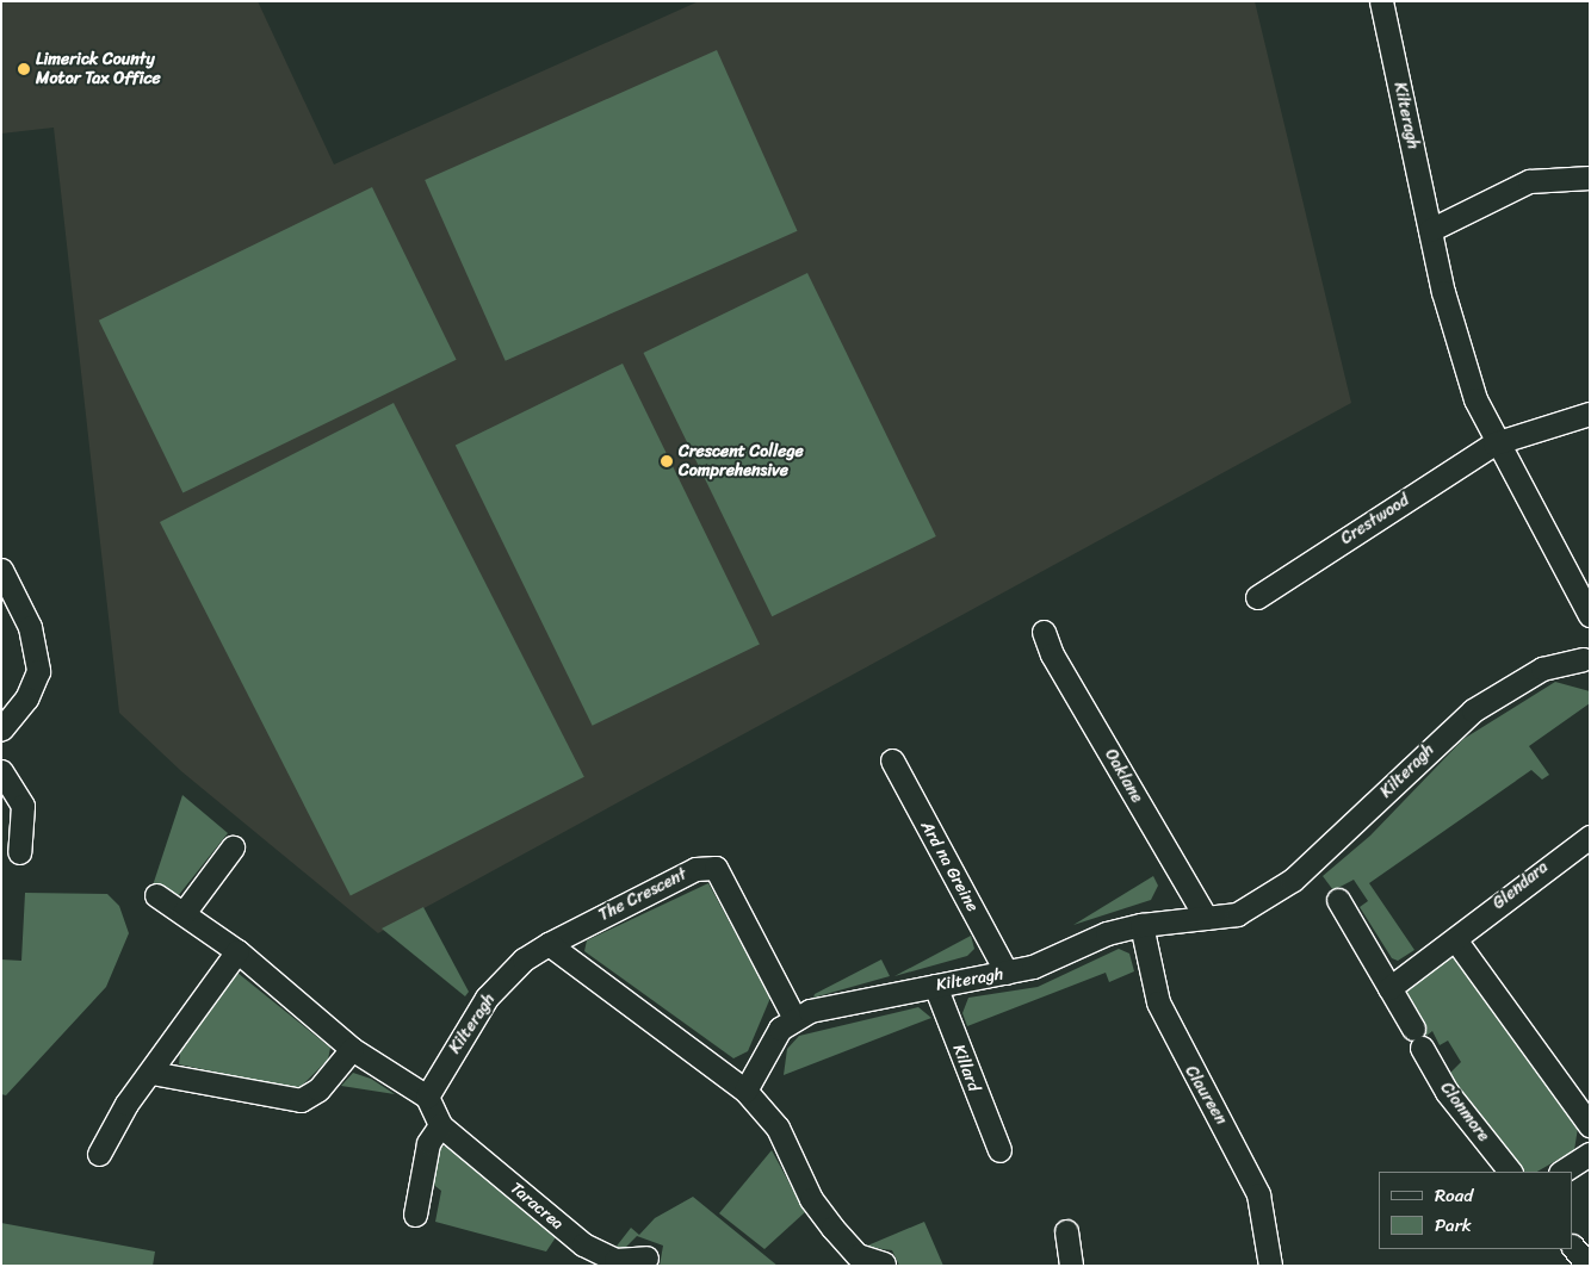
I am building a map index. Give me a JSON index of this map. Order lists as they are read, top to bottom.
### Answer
{
  "streets": {
    "street": [
      "Kilteragh",
      "Crestwood",
      "Oaklane",
      "Ard na Greine",
      "Glendara",
      "The Crescent",
      "Killard",
      "Claureen",
      "Clonmore",
      "Taracrea"
    ]
  },
  "crossings": [
    ["Kilteragh", "Crestwood"],
    ["Kilteragh", "Oaklane"],
    ["Kilteragh", "Ard na Greine"],
    ["Kilteragh", "The Crescent"],
    ["Kilteragh", "Killard"],
    ["Kilteragh", "Claureen"],
    ["Kilteragh", "Taracrea"],
    ["Glendara", "Clonmore"]
  ],
  "places": ["Limerick County Motor Tax Office", "Crescent College Comprehensive"],
  "legend": ["Road", "Park"]
}
